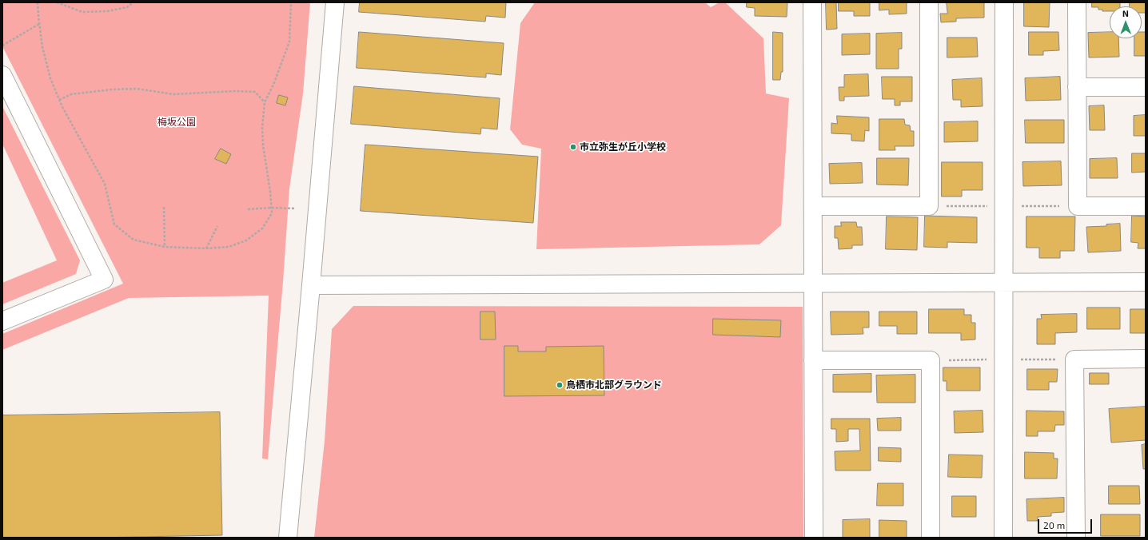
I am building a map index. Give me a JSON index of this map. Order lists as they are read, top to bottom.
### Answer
{
  "parks": ["梅坂公園"],
  "places": ["市立弥生が丘小学校", "鳥栖市北部グラウンド"],
  "scale_bar": "20 m",
  "north": "top"
}
